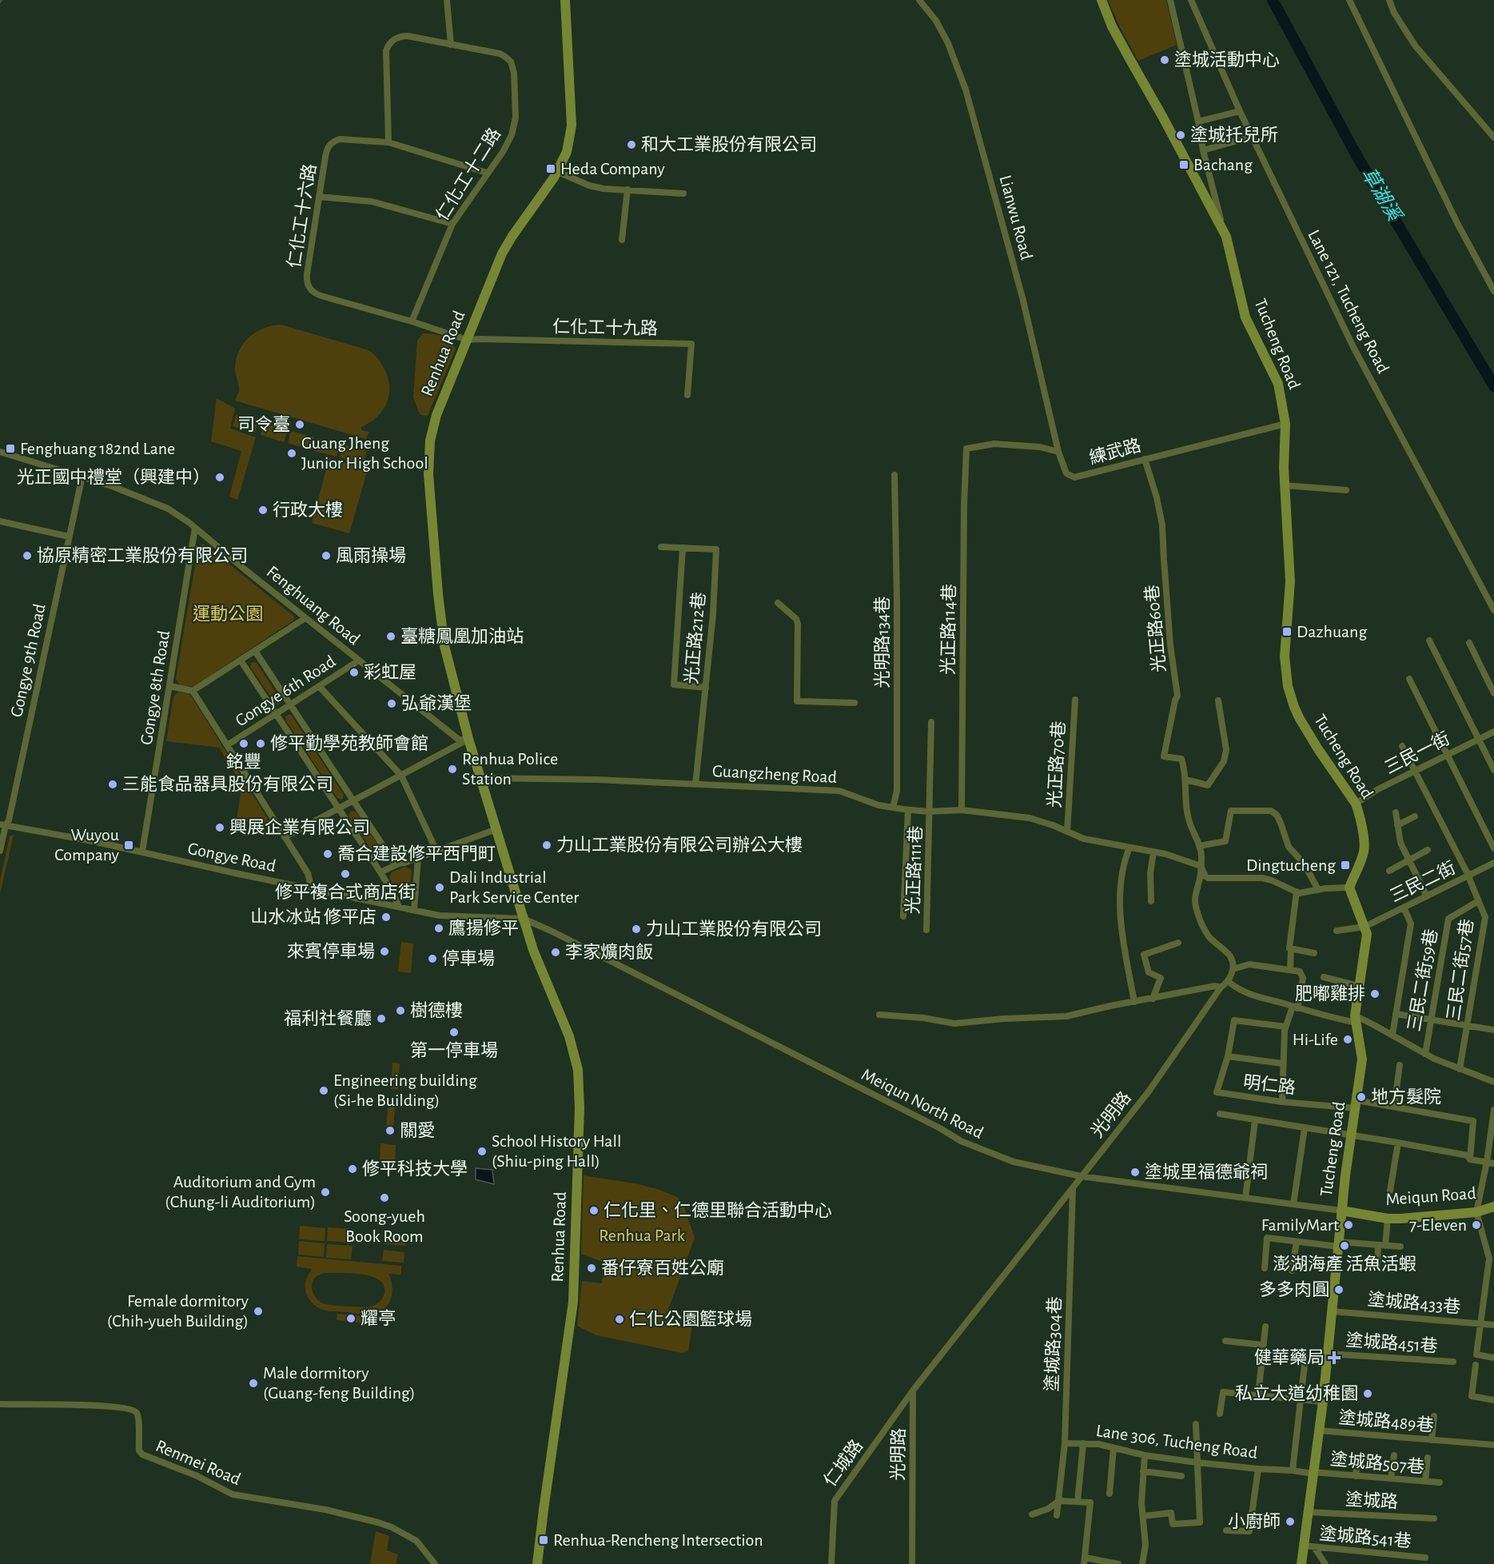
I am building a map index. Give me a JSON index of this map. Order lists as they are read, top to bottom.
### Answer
{
  "streets": {
    "street": [
      "仁化工十二路",
      "仁化工十六路",
      "Lianwu Road",
      "Lane 121, Tucheng Road",
      "仁化工十九路",
      "Tucheng Road",
      "Renhua Road",
      "練武路",
      "Fenghuang Road",
      "光正路60巷",
      "光正路114巷",
      "光正路212巷",
      "光明路134巷",
      "Gongye 9th Road",
      "Gongye 8th Road",
      "Gongye 6th Road",
      "三民一街",
      "光正路70巷",
      "Guangzheng Road",
      "Gongye Road",
      "光正路111巷",
      "三民二街",
      "三民二街57巷",
      "三民二街59巷",
      "明仁路",
      "Meiqun North Road",
      "光明路",
      "Meiqun Road",
      "塗城路433巷",
      "塗城路451巷",
      "塗城路304巷",
      "塗城路489巷",
      "Lane 306, Tucheng Road",
      "Renmei Road",
      "仁城路",
      "塗城路507巷",
      "塗城路",
      "塗城路541巷"
    ]
  },
  "crossings": [
    ["仁化工十二路", "仁化工十六路"],
    ["仁化工十六路", "仁化工十九路"],
    ["仁化工十六路", "Renhua Road"],
    ["Lianwu Road", "練武路"],
    ["Lianwu Road", "光正路114巷"],
    ["仁化工十九路", "Renhua Road"],
    ["Tucheng Road", "練武路"],
    ["Tucheng Road", "三民一街"],
    ["Tucheng Road", "三民二街"],
    ["Tucheng Road", "明仁路"],
    ["Tucheng Road", "Meiqun North Road"],
    ["Tucheng Road", "Meiqun Road"],
    ["Tucheng Road", "塗城路433巷"],
    ["Tucheng Road", "塗城路451巷"],
    ["Tucheng Road", "塗城路489巷"],
    ["Tucheng Road", "Lane 306, Tucheng Road"],
    ["Tucheng Road", "塗城路507巷"],
    ["Tucheng Road", "塗城路"],
    ["Tucheng Road", "塗城路541巷"],
    ["Renhua Road", "Fenghuang Road"],
    ["Renhua Road", "Guangzheng Road"],
    ["Renhua Road", "Gongye Road"],
    ["Renhua Road", "Meiqun North Road"],
    ["練武路", "光正路60巷"],
    ["練武路", "光正路114巷"],
    ["Fenghuang Road", "Gongye 9th Road"],
    ["Fenghuang Road", "Gongye 8th Road"],
    ["Fenghuang Road", "Gongye 6th Road"],
    ["光正路60巷", "Guangzheng Road"],
    ["光正路114巷", "Guangzheng Road"],
    ["光正路212巷", "Guangzheng Road"],
    ["光明路134巷", "Guangzheng Road"],
    ["Gongye 9th Road", "Gongye Road"],
    ["Gongye 8th Road", "Gongye Road"],
    ["三民一街", "三民二街57巷"],
    ["光正路70巷", "Guangzheng Road"],
    ["Guangzheng Road", "光正路111巷"],
    ["Gongye Road", "Meiqun North Road"],
    ["三民二街", "三民二街57巷"],
    ["三民二街57巷", "三民二街59巷"],
    ["Meiqun North Road", "光明路"],
    ["Meiqun North Road", "Meiqun Road"],
    ["光明路", "塗城路304巷"],
    ["光明路", "仁城路"],
    ["塗城路304巷", "Lane 306, Tucheng Road"],
    ["Lane 306, Tucheng Road", "塗城路507巷"]
  ],
  "water": ["草湖溪"],
  "parks": ["運動公園", "Renhua Park"],
  "places": {
    "other": [
      "塗城活動中心",
      "塗城托兒所",
      "和大工業股份有限公司",
      "司令臺",
      "Guang Jheng Junior High School",
      "光正國中禮堂（興建中）",
      "行政大樓",
      "協原精密工業股份有限公司",
      "風雨操場",
      "臺糖鳳凰加油站",
      "彩虹屋",
      "弘爺漢堡",
      "銘豐",
      "修平勤學苑教師會館",
      "Renhua Police Station",
      "三能食品器具股份有限公司",
      "興展企業有限公司",
      "力山工業股份有限公司辦公大樓",
      "喬合建設修平西門町",
      "修平複合式商店街",
      "Dali Industrial Park Service Center",
      "山水冰站 修平店",
      "鷹揚修平",
      "力山工業股份有限公司",
      "來賓停車場",
      "李家爌肉飯",
      "停車場",
      "肥嘟雞排",
      "樹德樓",
      "福利社餐廳",
      "第一停車場",
      "Hi-Life",
      "Engineering building (Si-he Building)",
      "地方髮院",
      "關愛",
      "School History Hall (Shiu-ping Hall)",
      "修平科技大學",
      "塗城里福德爺祠",
      "Auditorium and Gym (Chung-li Auditorium)",
      "Soong-yueh Book Room",
      "仁化里、仁德里聯合活動中心",
      "FamilyMart",
      "7-Eleven",
      "澎湖海產 活魚活蝦",
      "番仔寮百姓公廟",
      "多多肉圓",
      "Female dormitory (Chih-yueh Building)",
      "耀亭",
      "仁化公園籃球場",
      "Male dormitory (Guang-feng Building)",
      "私立大道幼稚園",
      "小廚師"
    ],
    "transit": [
      "Bachang",
      "Heda Company",
      "Fenghuang 182nd Lane",
      "Dazhuang",
      "Wuyou Company",
      "Dingtucheng",
      "Renhua-Rencheng Intersection"
    ],
    "health": ["健華藥局"]
  }
}
